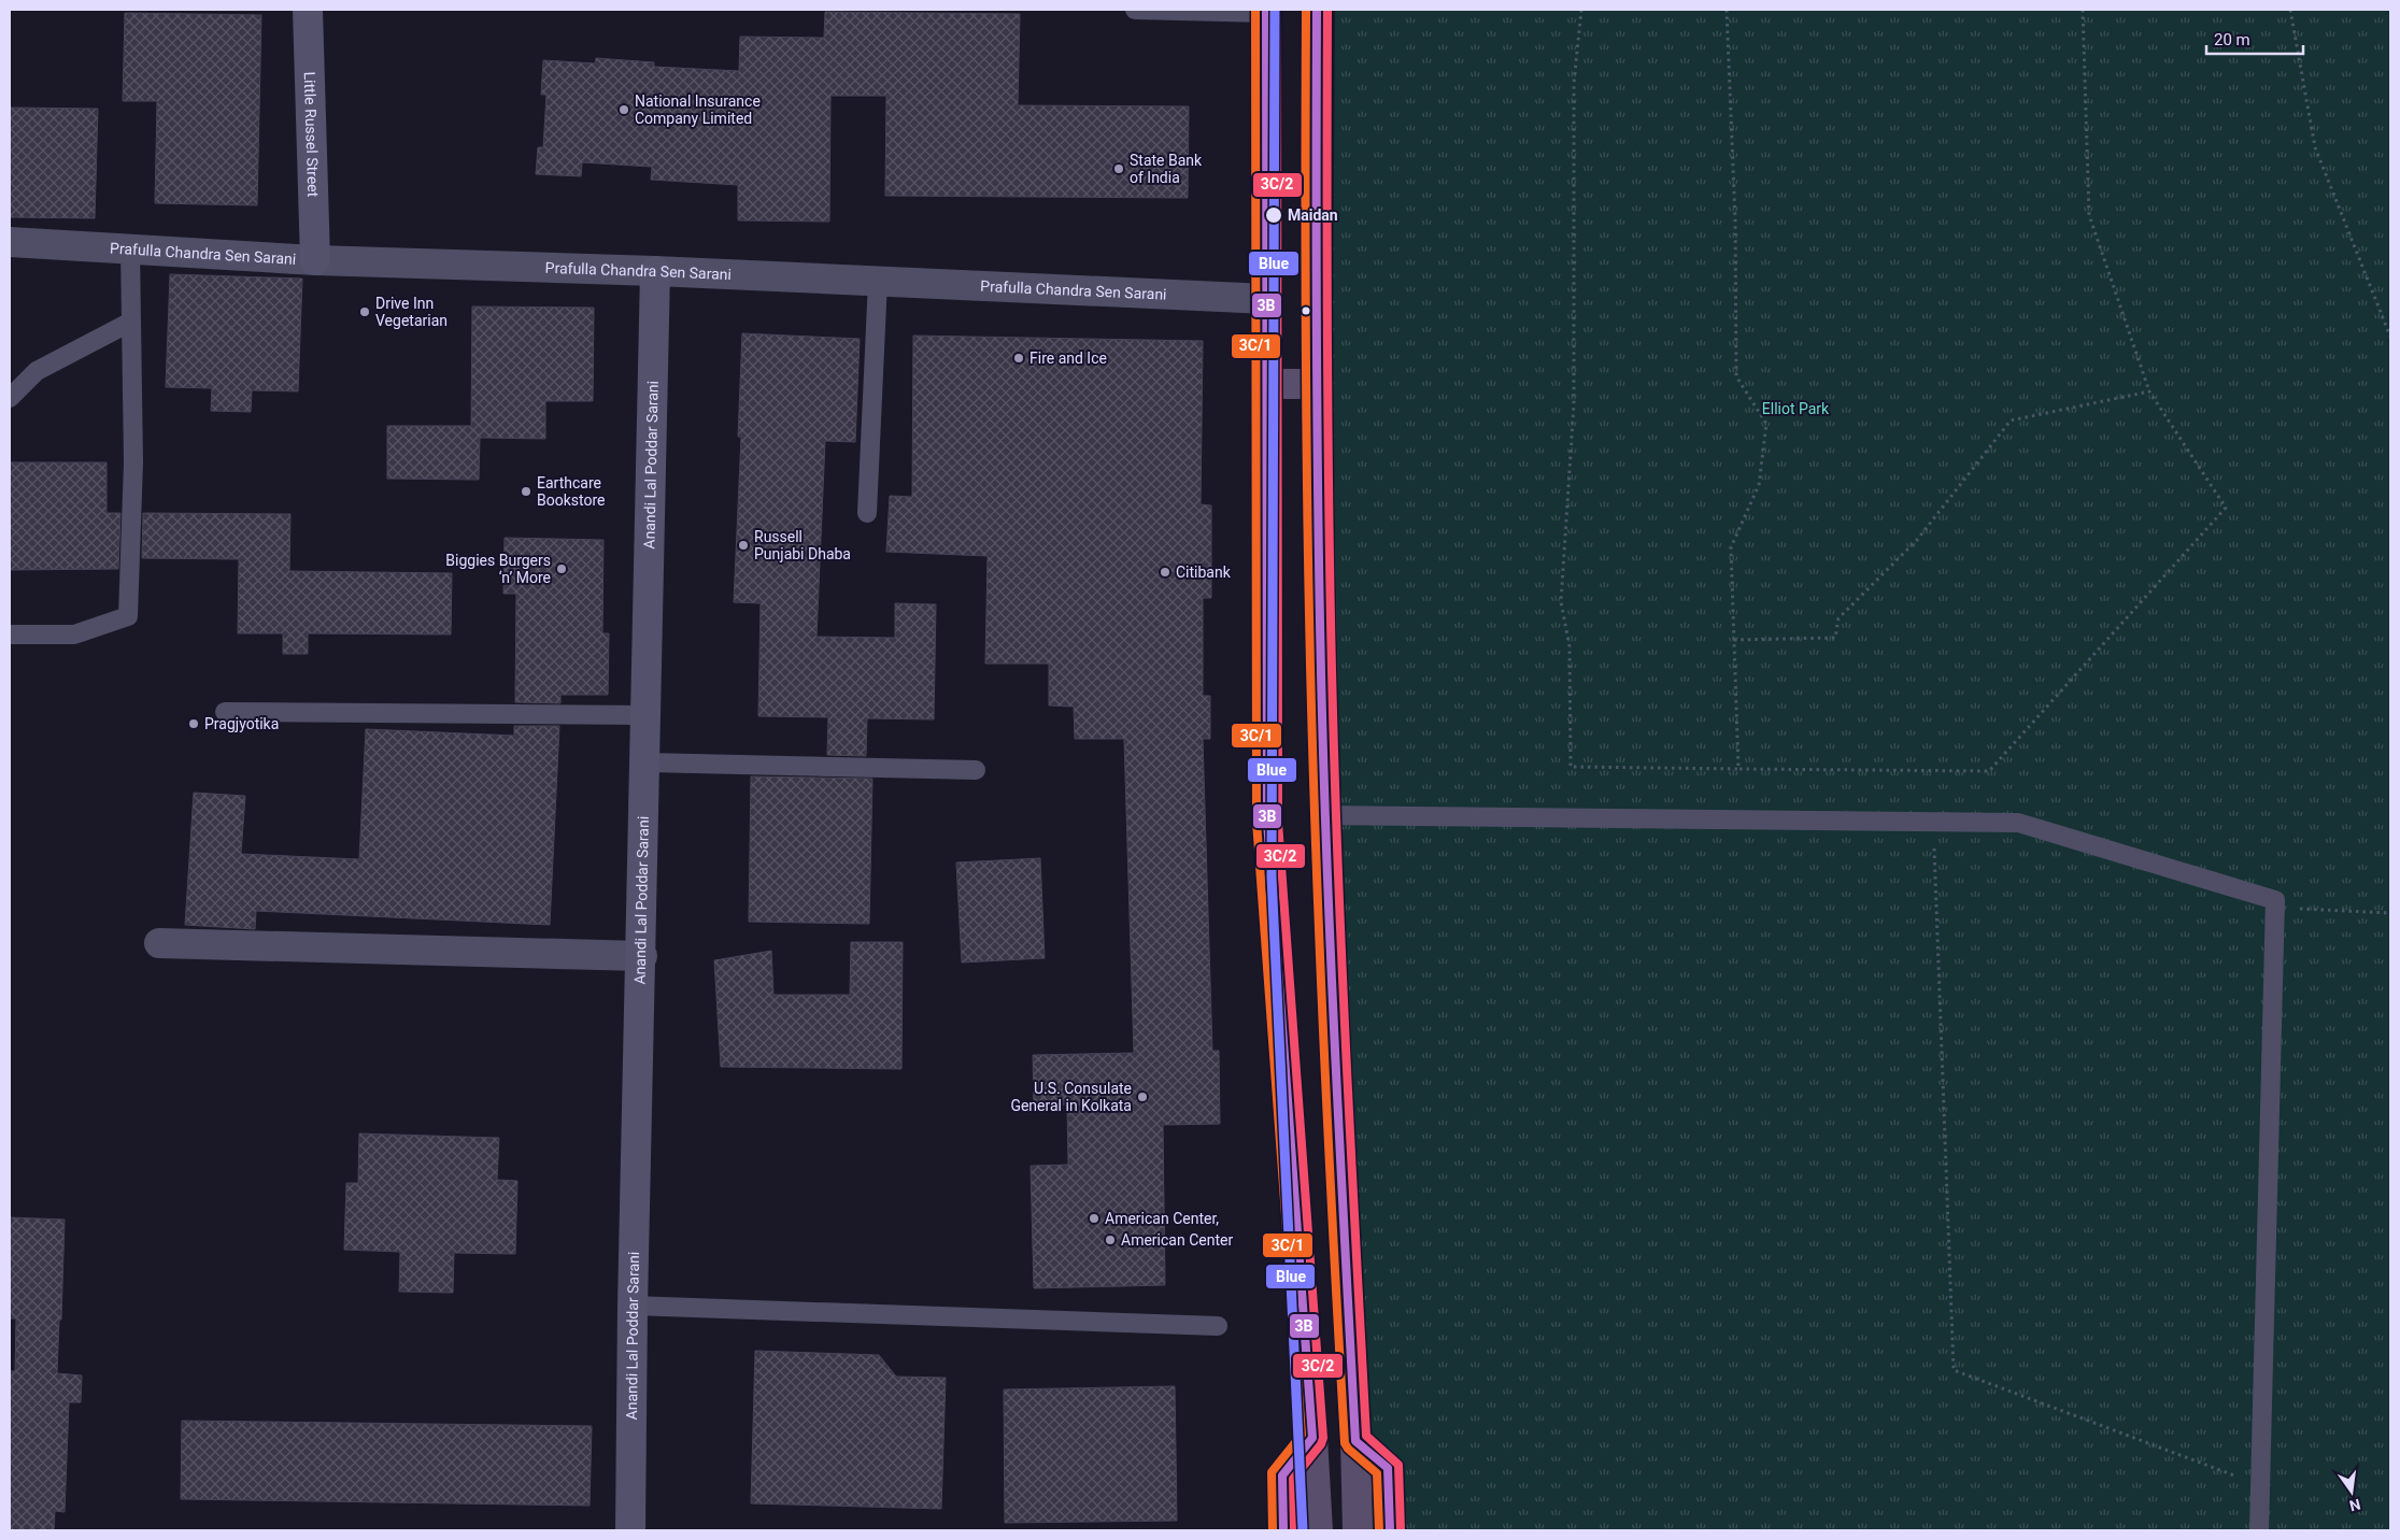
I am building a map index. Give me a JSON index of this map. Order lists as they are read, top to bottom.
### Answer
{
  "streets": {
    "street": ["Little Russel Street", "Prafulla Chandra Sen Sarani", "Anandi Lal Poddar Sarani"]
  },
  "crossings": [
    ["Little Russel Street", "Prafulla Chandra Sen Sarani"],
    ["Prafulla Chandra Sen Sarani", "Anandi Lal Poddar Sarani"]
  ],
  "parks": ["Elliot Park"],
  "places": [
    "National Insurance Company Limited",
    "State Bank of India",
    "Maidan",
    "Drive Inn Vegetarian",
    "Fire and Ice",
    "Earthcare Bookstore",
    "Russell Punjabi Dhaba",
    "Biggies Burgers ‘n’ More",
    "Citibank",
    "Pragjyotika",
    "U.S. Consulate General in Kolkata",
    "American Center,",
    "American Center"
  ],
  "lines": [
    "transit line Blue",
    "transit line 3B",
    "transit line 3C/1",
    "transit line 3C/2"
  ],
  "scale_bar": "20 m",
  "north": "bottom"
}
